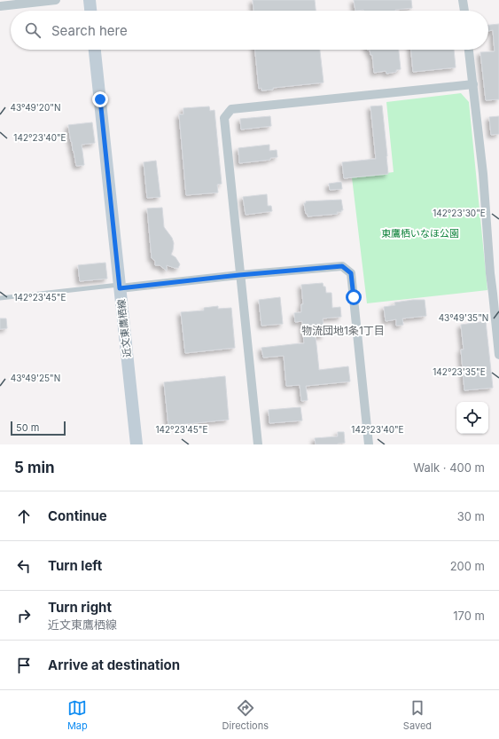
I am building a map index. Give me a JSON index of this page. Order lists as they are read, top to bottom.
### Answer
{
  "streets": {
    "street": ["近文東鷹栖線"]
  },
  "districts": ["物流団地1条1丁目"],
  "parks": ["東鷹栖いなほ公園"],
  "scale_bar": "50 m",
  "page": {
    "search": "Search here",
    "scale": "50 m",
    "heading": ["5 min", "Walk · 400 m"],
    "list": [
      ["Continue", "30 m"],
      ["Turn left", "200 m"],
      ["Turn right", "近文東鷹栖線", "170 m"],
      "Arrive at destination"
    ],
    "nav": ["Map", "Directions", "Saved"]
  },
  "coordinates": [
    "43°49'20\"N",
    "142°23'40\"E",
    "142°23'30\"E",
    "142°23'45\"E",
    "43°49'35\"N",
    "142°23'35\"E",
    "43°49'25\"N"
  ]
}
